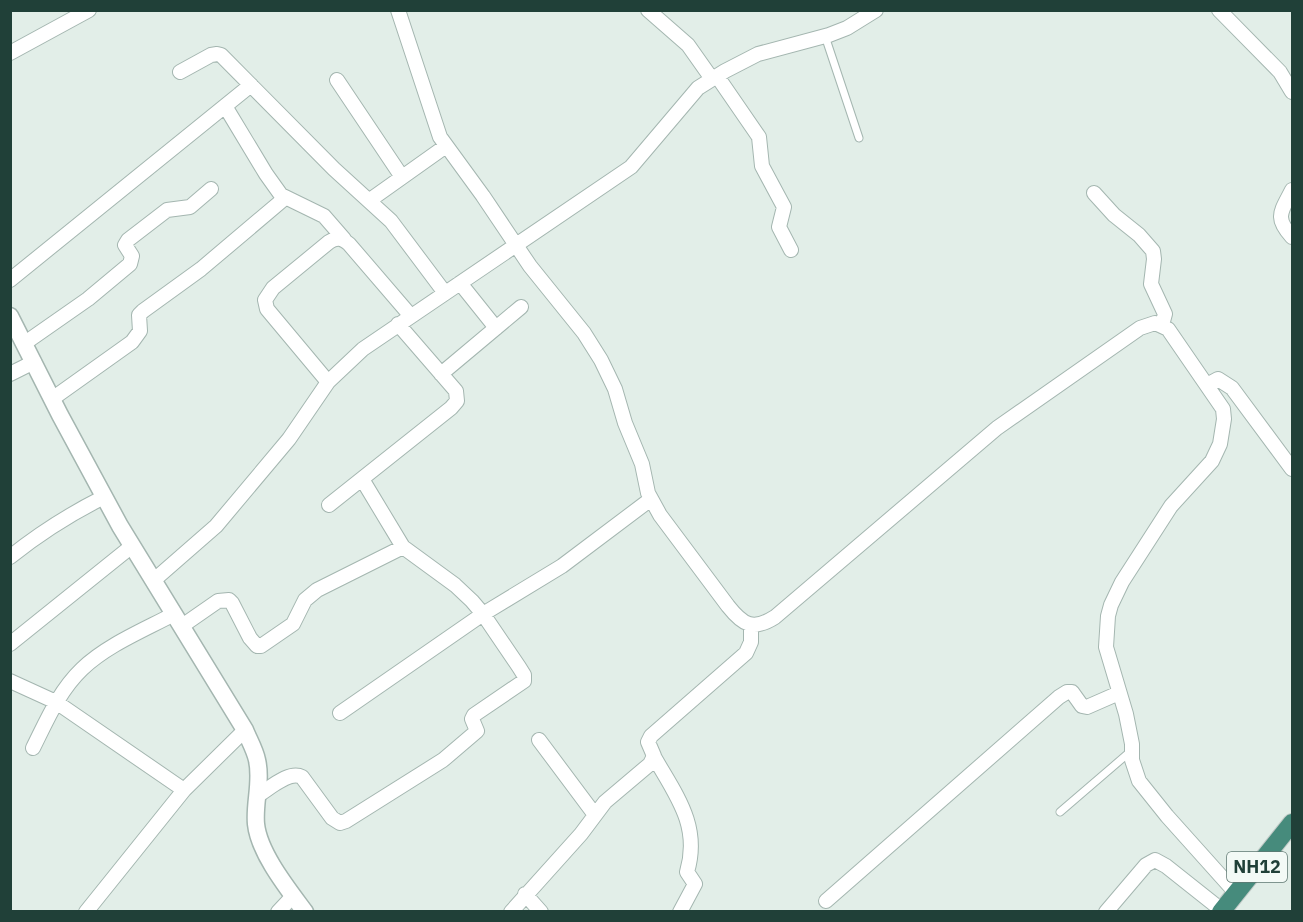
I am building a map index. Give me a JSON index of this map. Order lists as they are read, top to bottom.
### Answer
{
  "streets": {
    "highway": ["NH12"]
  }
}
